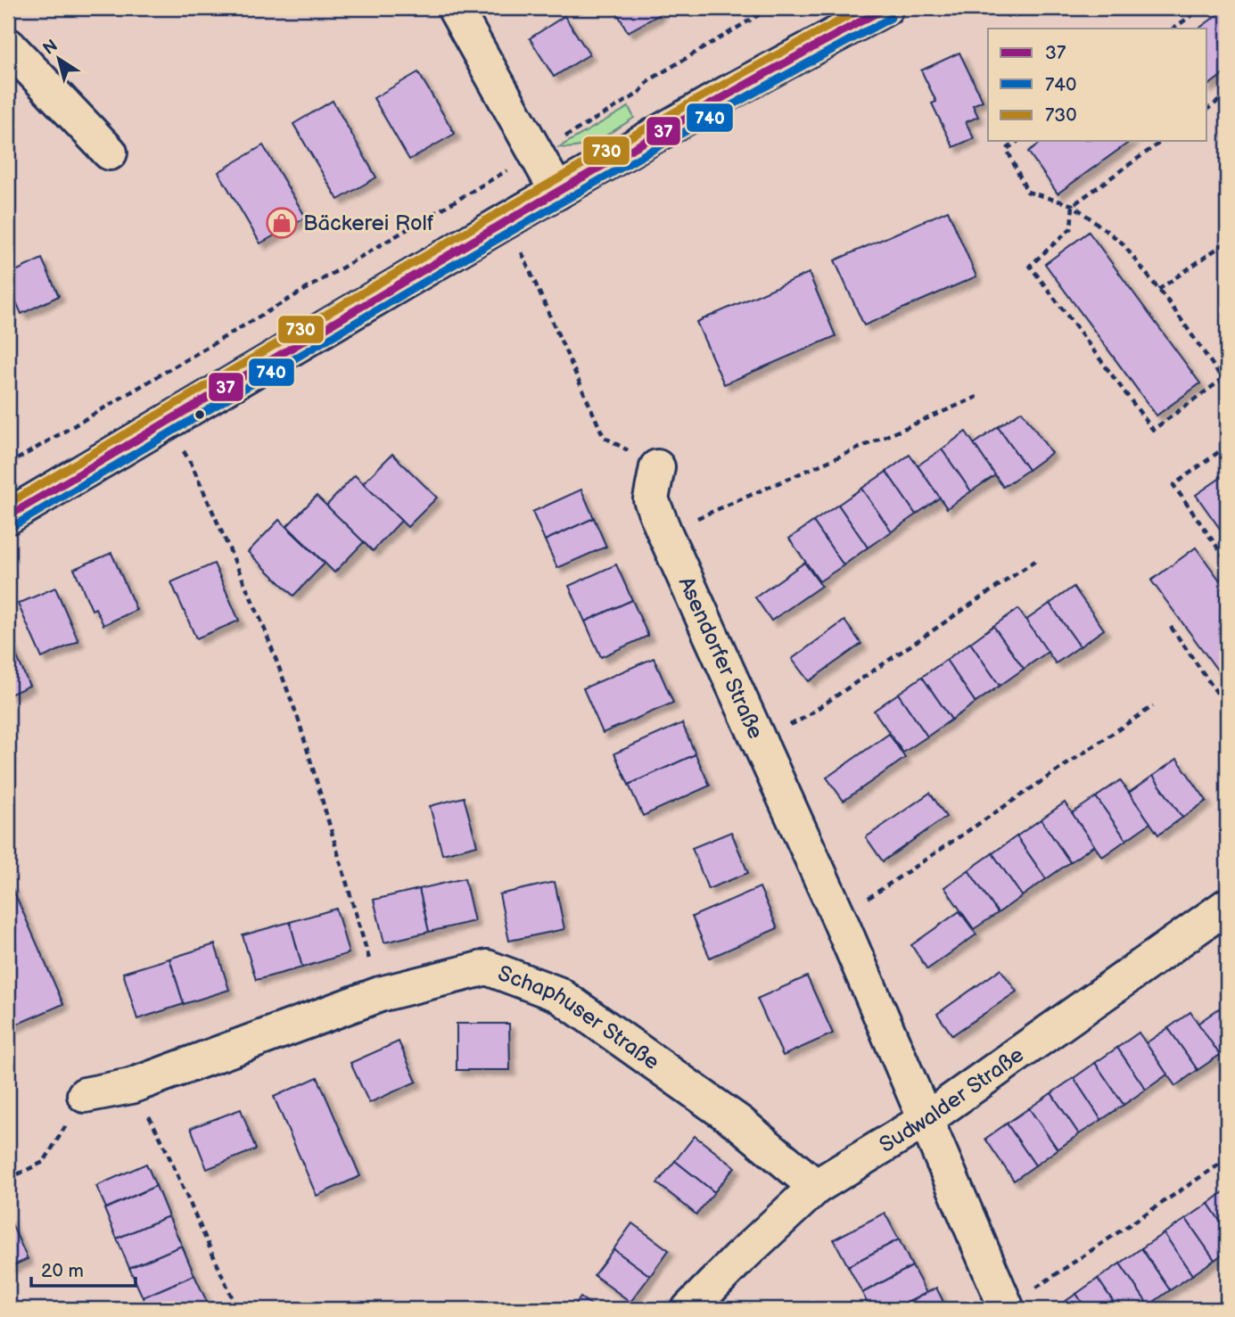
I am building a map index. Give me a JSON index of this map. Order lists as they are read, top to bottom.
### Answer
{
  "streets": {
    "street": ["Asendorfer Straße", "Schaphuser Straße", "Sudwalder Straße"]
  },
  "crossings": [
    ["Asendorfer Straße", "Sudwalder Straße"],
    ["Schaphuser Straße", "Sudwalder Straße"]
  ],
  "places": {
    "shop": ["Bäckerei Rolf"]
  },
  "lines": ["transit line 37", "transit line 730", "transit line 740"],
  "legend": ["37", "740", "730"],
  "scale_bar": "20 m",
  "north": "top left"
}
